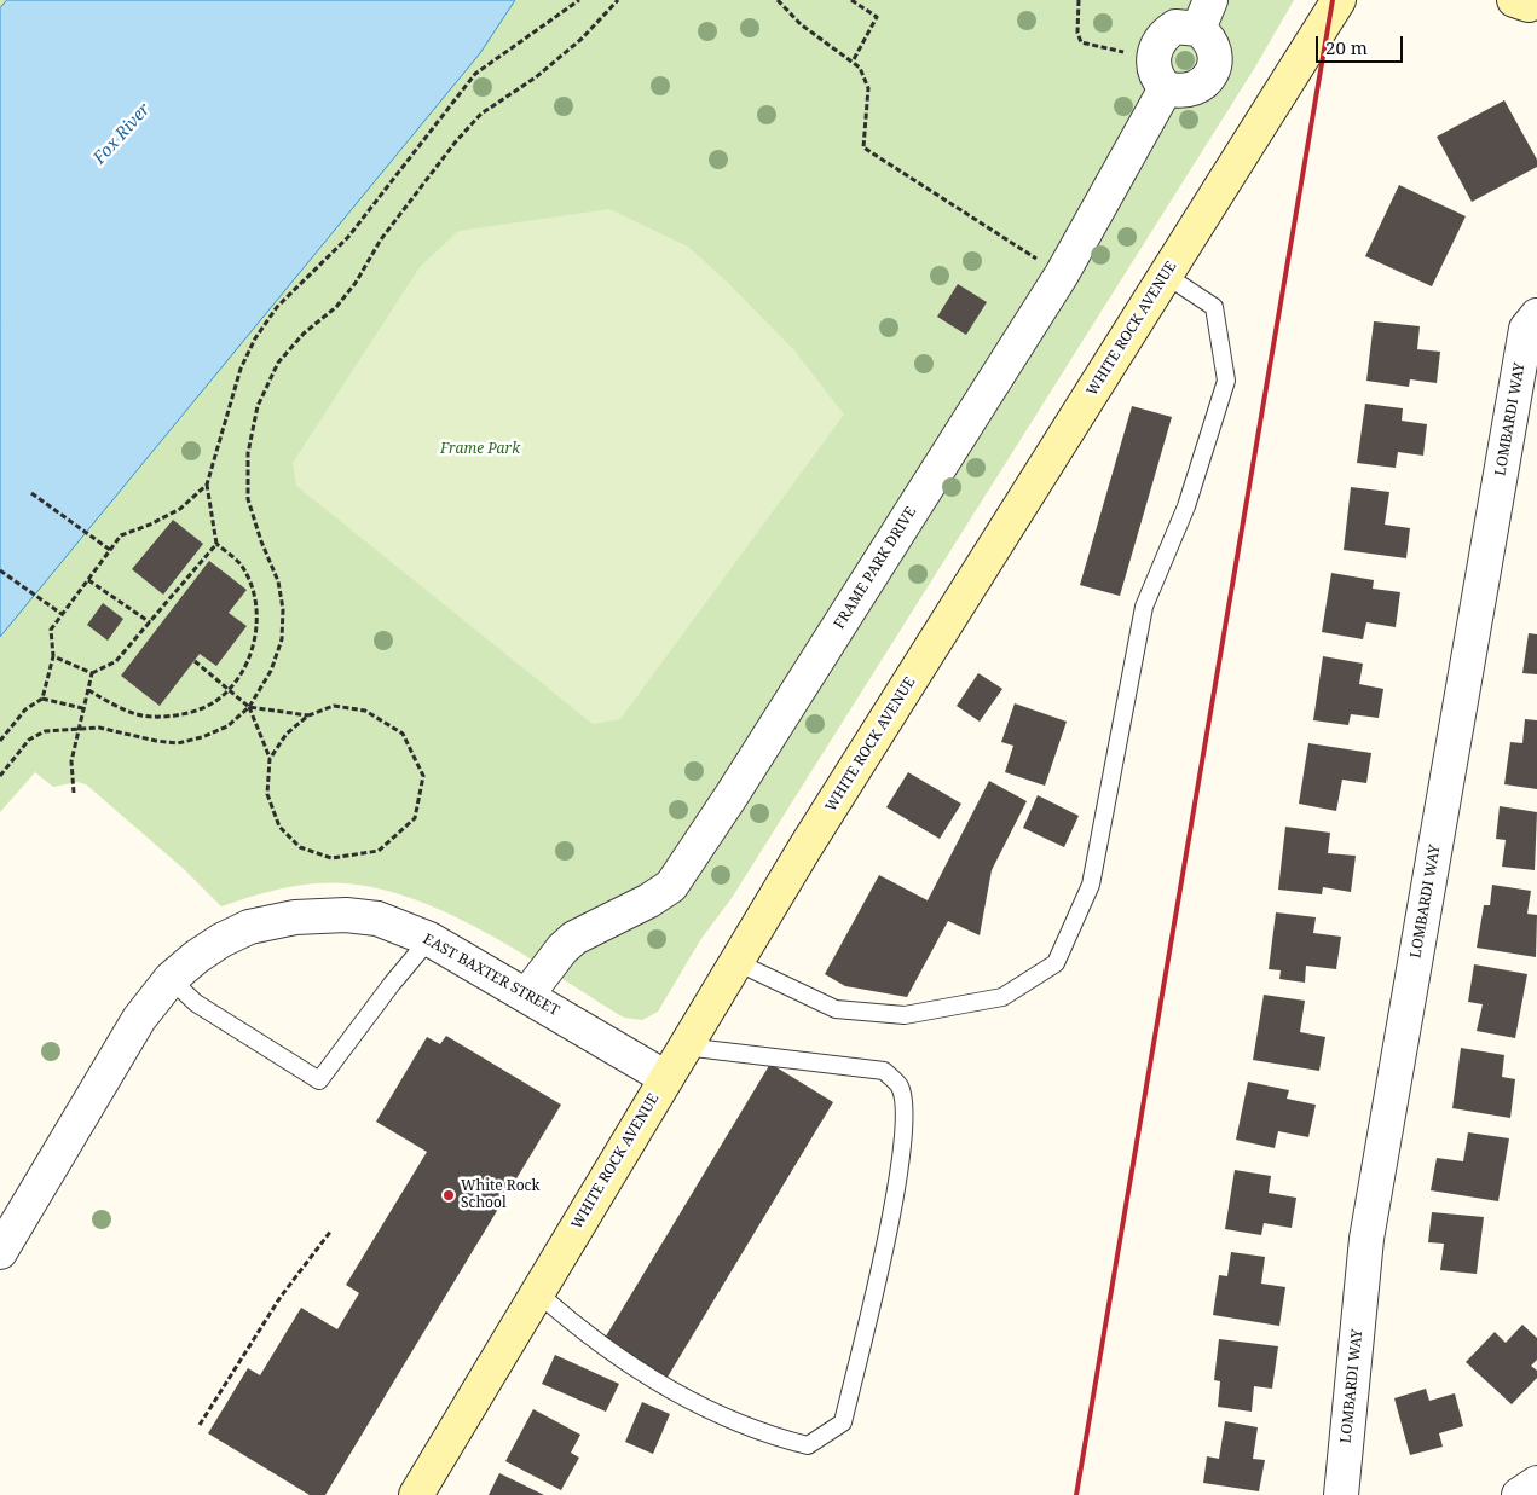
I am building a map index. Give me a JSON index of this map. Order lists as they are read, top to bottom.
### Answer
{
  "streets": {
    "street": [
      "WHITE ROCK AVENUE",
      "LOMBARDI WAY",
      "FRAME PARK DRIVE",
      "EAST BAXTER STREET"
    ]
  },
  "crossings": [
    ["WHITE ROCK AVENUE", "EAST BAXTER STREET"],
    ["FRAME PARK DRIVE", "EAST BAXTER STREET"]
  ],
  "water": ["Fox River"],
  "parks": ["Frame Park"],
  "places": ["White Rock School"],
  "scale_bar": "20 m"
}
